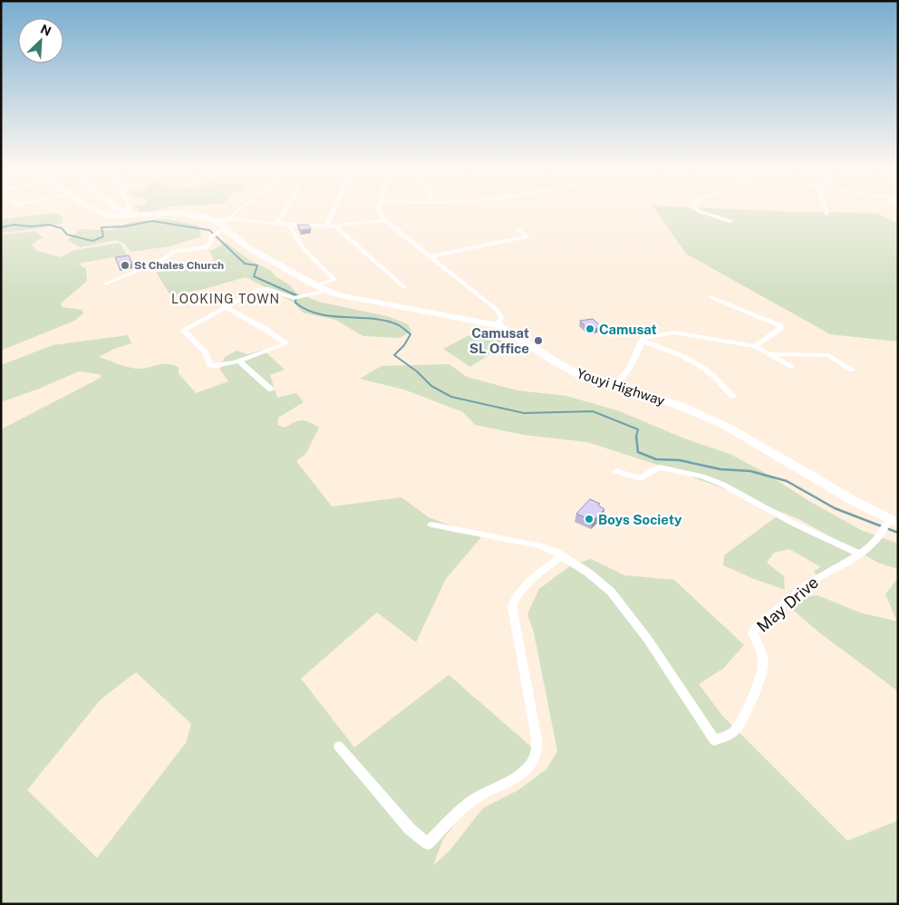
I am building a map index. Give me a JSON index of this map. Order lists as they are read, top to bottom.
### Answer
{
  "streets": {
    "main road": ["Youyi Highway"],
    "street": ["May Drive"]
  },
  "crossings": [
    ["Youyi Highway", "May Drive"]
  ],
  "districts": ["LOOKING TOWN"],
  "places": [
    "St Chales Church",
    "Camusat",
    "Camusat SL Office",
    "Boys Society"
  ],
  "north": "top right"
}
